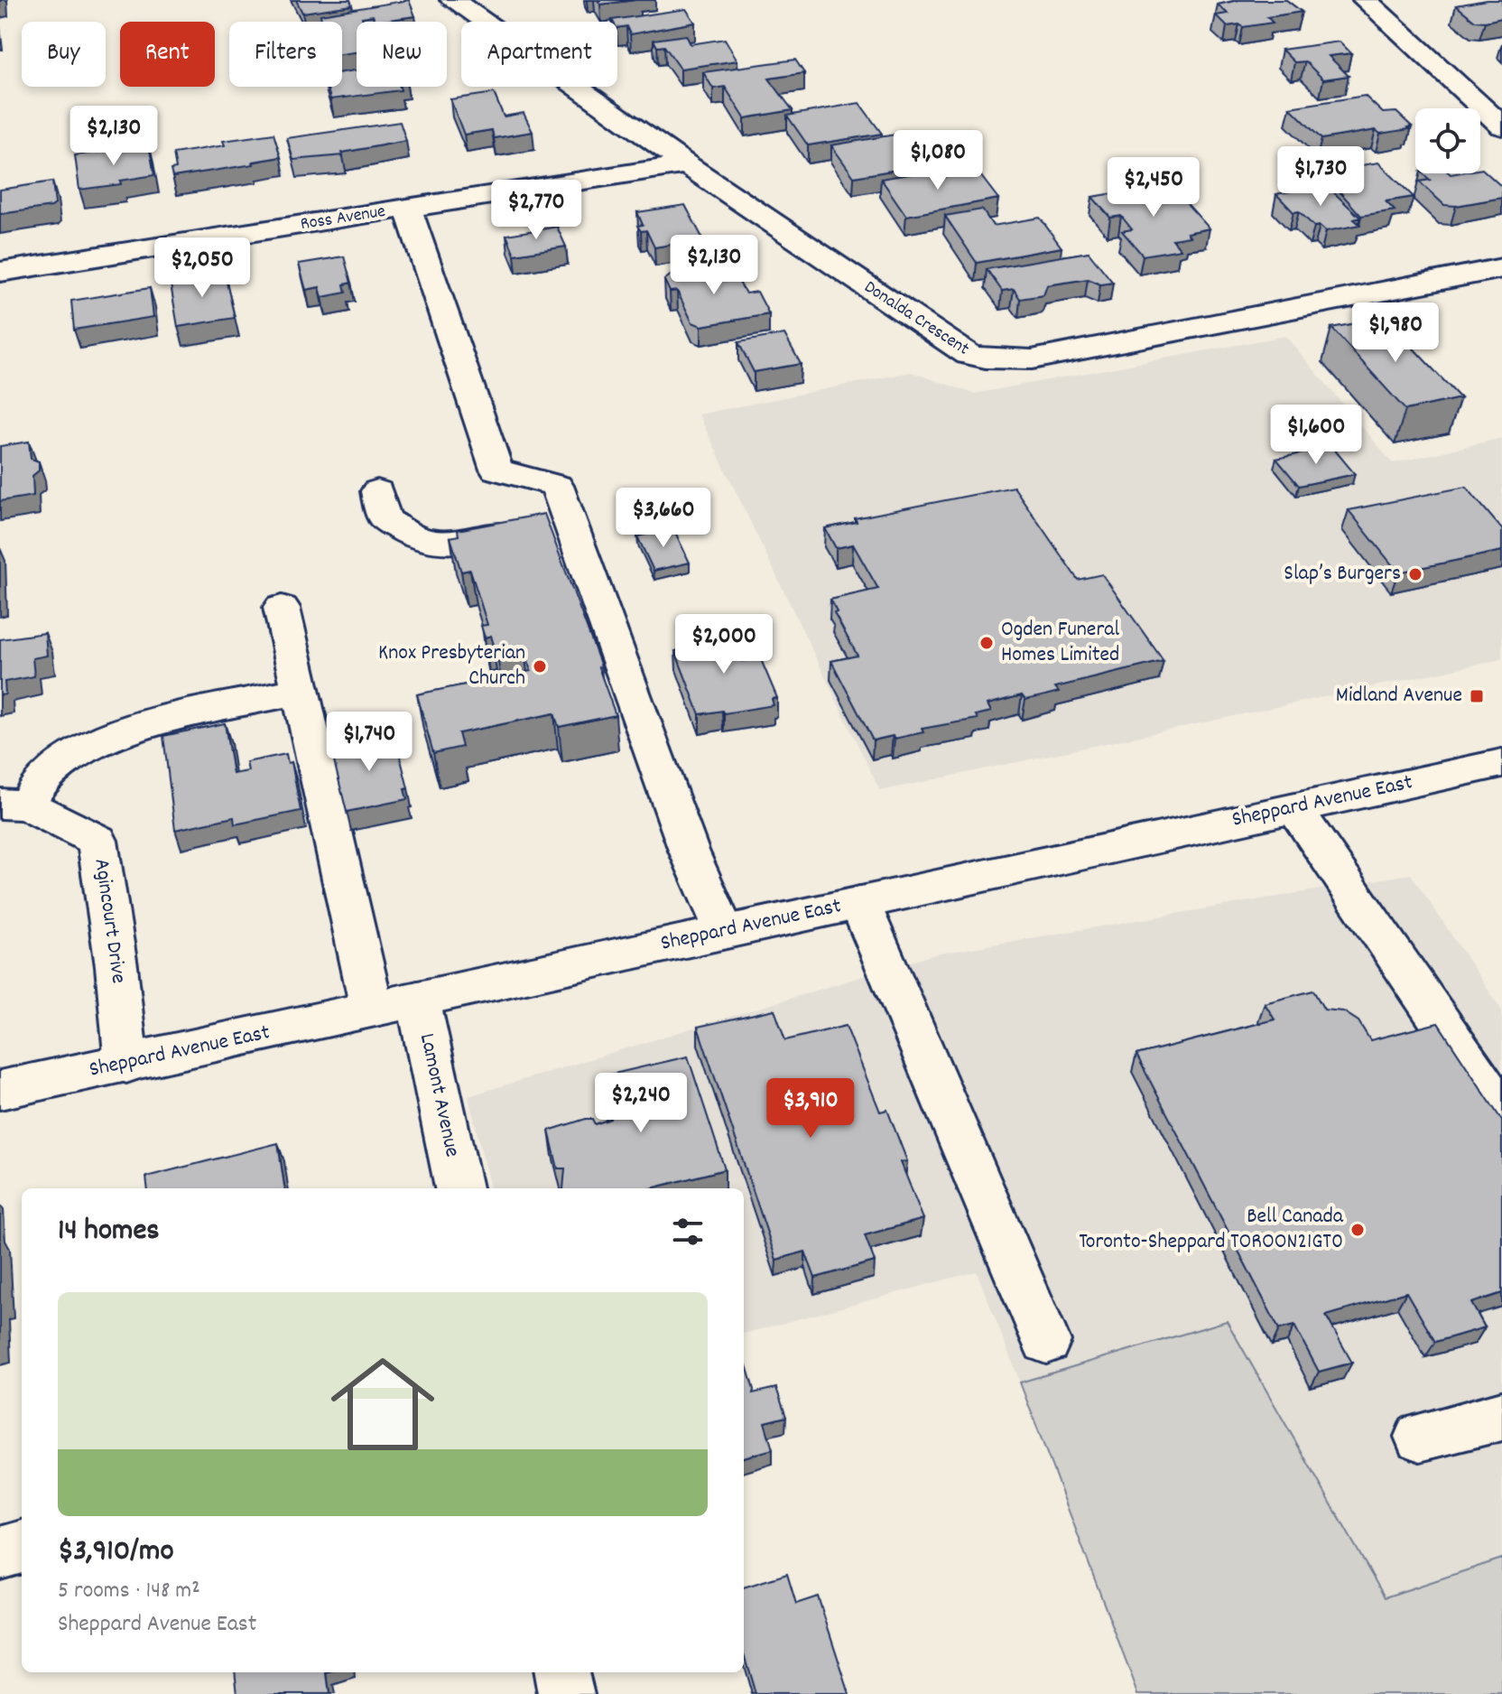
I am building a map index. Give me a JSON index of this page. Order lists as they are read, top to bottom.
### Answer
{
  "streets": {
    "street": [
      "Ross Avenue",
      "Donalda Crescent",
      "Sheppard Avenue East",
      "Agincourt Drive",
      "Lamont Avenue"
    ]
  },
  "crossings": [
    ["Ross Avenue", "Donalda Crescent"],
    ["Sheppard Avenue East", "Agincourt Drive"],
    ["Sheppard Avenue East", "Lamont Avenue"]
  ],
  "places": {
    "other": [
      "Slap’s Burgers",
      "Ogden Funeral Homes Limited",
      "Knox Presbyterian Church",
      "Bell Canada Toronto-Sheppard TOROON21GT0"
    ],
    "transit": ["Midland Avenue"]
  },
  "page": {
    "chip": [
      "Buy",
      "Rent",
      "Filters",
      "New",
      "Apartment"
    ],
    "price": [
      "$2,130",
      "$1,080",
      "$1,730",
      "$2,450",
      "$2,770",
      "$2,130",
      "$2,050",
      "$1,980",
      "$1,600",
      "$3,660",
      "$2,000",
      "$1,740",
      "$2,240",
      "$3,910"
    ],
    "heading": "14 homes",
    "list": [
      {
        "name": "$3,910/mo",
        "note": "5 rooms · 148 m² · Sheppard Avenue East"
      }
    ]
  }
}
